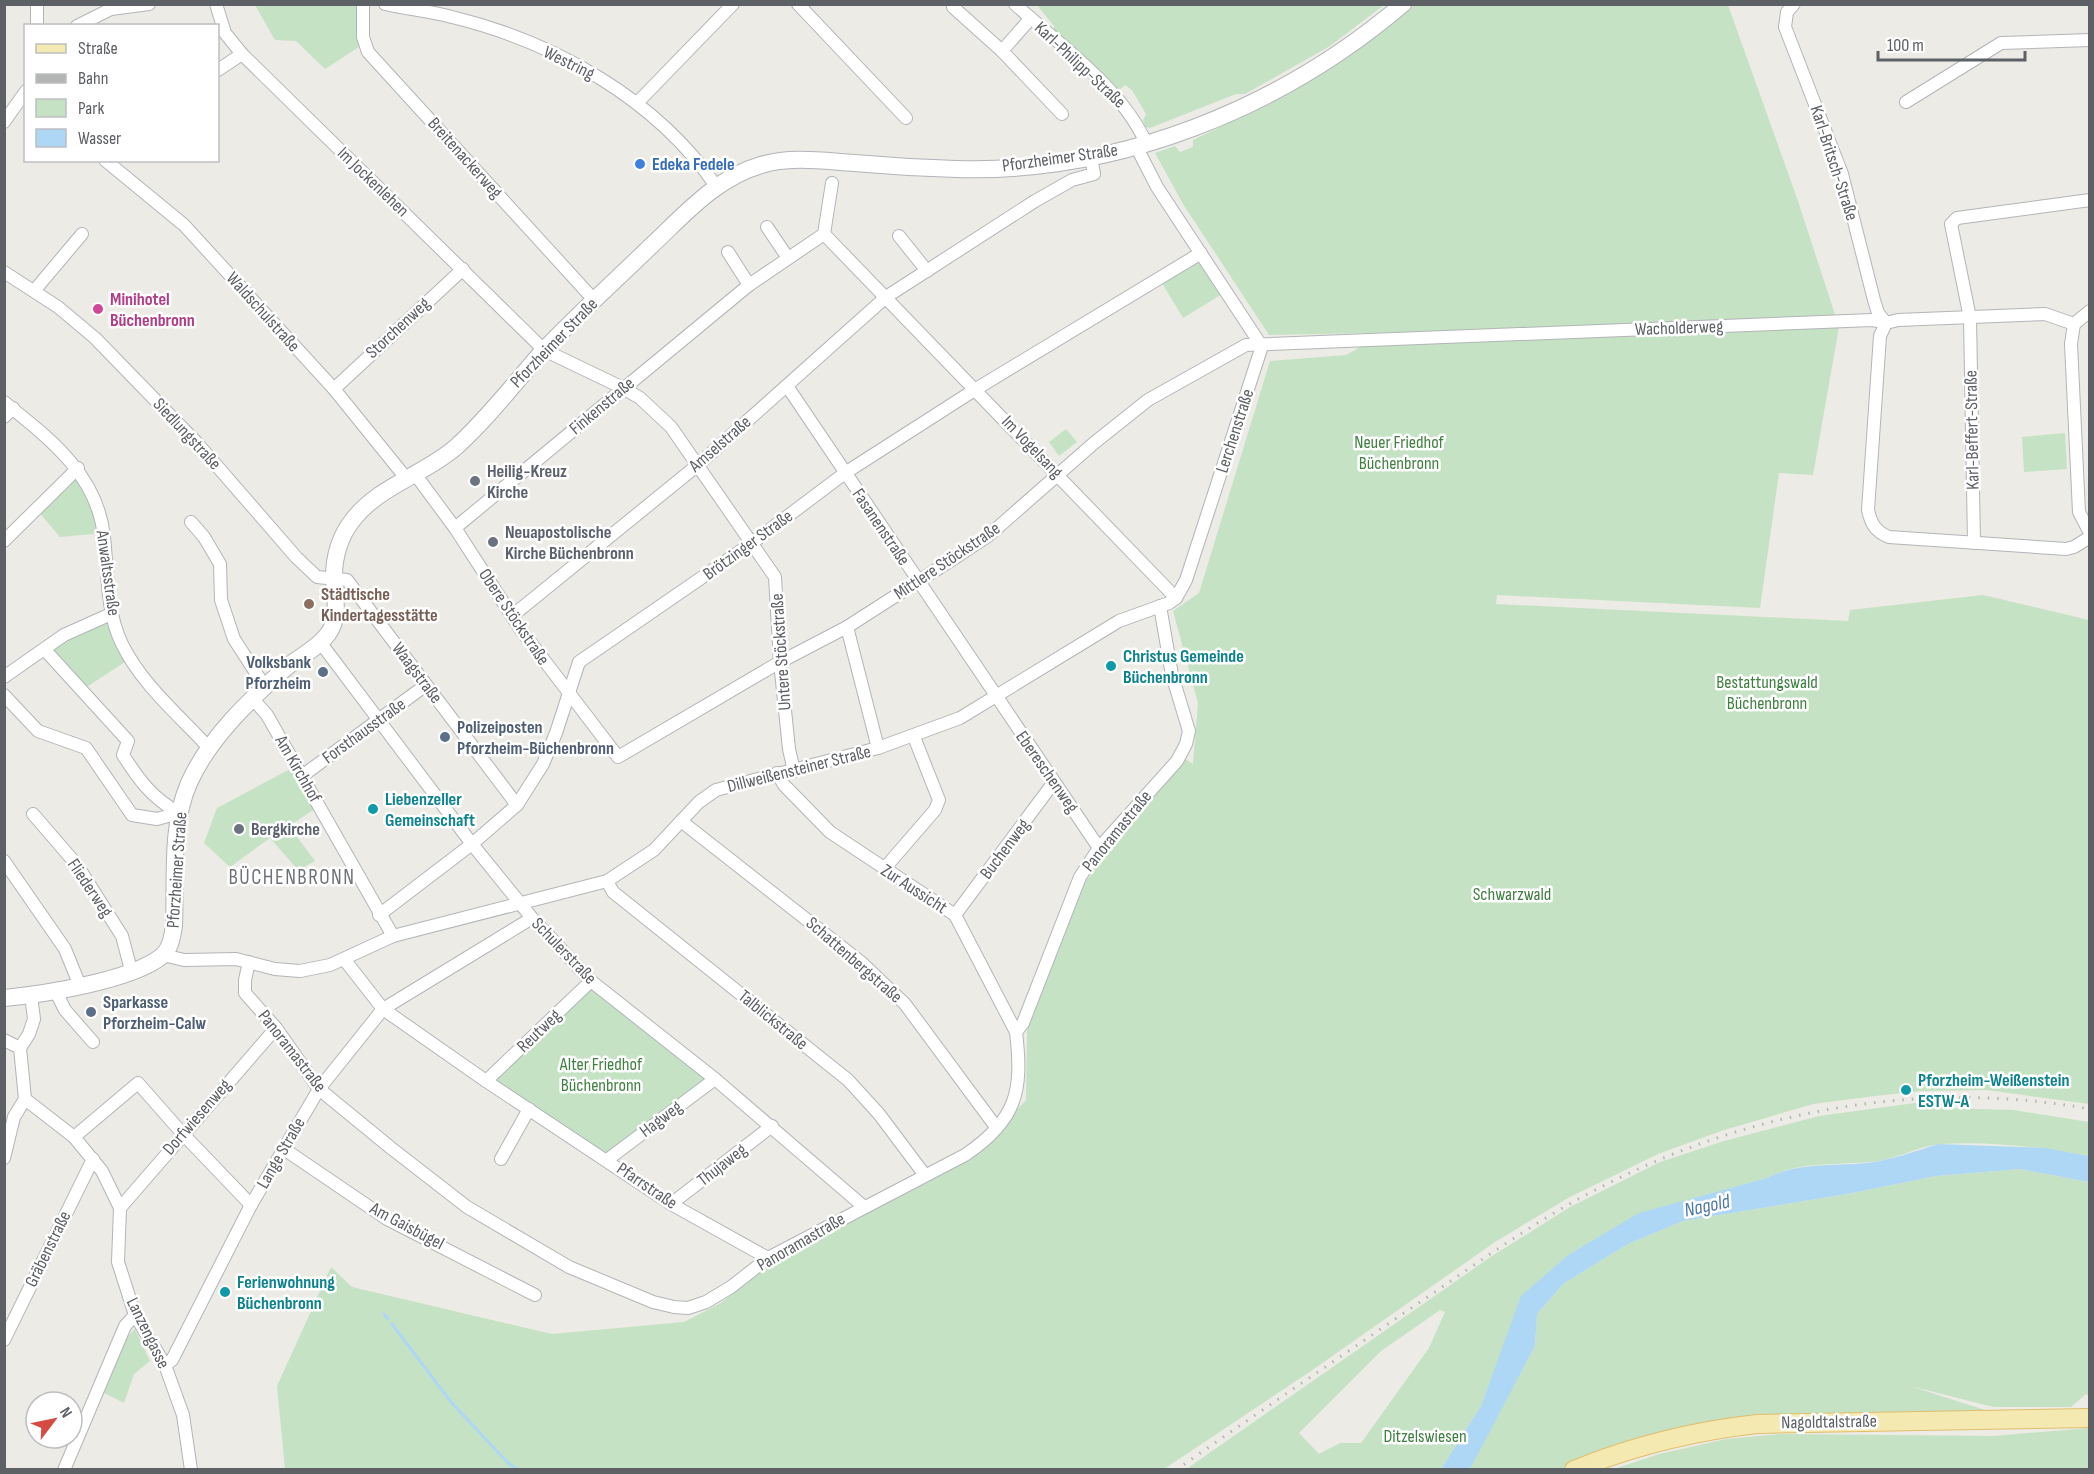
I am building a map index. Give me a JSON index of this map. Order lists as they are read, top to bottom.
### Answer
{
  "streets": {
    "main road": ["Pforzheimer Straße", "Nagoldtalstraße"],
    "street": [
      "Westring",
      "Karl-Philipp-Straße",
      "Breitenackerweg",
      "Karl-Britsch-Straße",
      "Im Jockenlehen",
      "Waldschulstraße",
      "Storchenweg",
      "Wacholderweg",
      "Finkenstraße",
      "Karl-Beffert-Straße",
      "Lerchenstraße",
      "Siedlungstraße",
      "Amselstraße",
      "Im Vogelsang",
      "Fasanenstraße",
      "Brötzinger Straße",
      "Mittlere Stöckstraße",
      "Anwaltsstraße",
      "Obere Stöckstraße",
      "Untere Stöckstraße",
      "Waagstraße",
      "Forsthausstraße",
      "Am Kirchhof",
      "Dillweißensteiner Straße",
      "Ebereschenweg",
      "Panoramastraße",
      "Buchenweg",
      "Fliederweg",
      "Zur Aussicht",
      "Schulerstraße",
      "Schattenbergstraße",
      "Talblickstraße",
      "Reutweg",
      "Dorfwiesenweg",
      "Hagweg",
      "Lange Straße",
      "Thujaweg",
      "Pfarrstraße",
      "Am Gaisbügel",
      "Gräbenstraße",
      "Lanzengasse"
    ]
  },
  "crossings": [
    ["Westring", "Pforzheimer Straße"],
    ["Karl-Philipp-Straße", "Pforzheimer Straße"],
    ["Breitenackerweg", "Pforzheimer Straße"],
    ["Pforzheimer Straße", "Im Jockenlehen"],
    ["Pforzheimer Straße", "Waldschulstraße"],
    ["Pforzheimer Straße", "Siedlungstraße"],
    ["Pforzheimer Straße", "Amselstraße"],
    ["Pforzheimer Straße", "Anwaltsstraße"],
    ["Pforzheimer Straße", "Obere Stöckstraße"],
    ["Pforzheimer Straße", "Untere Stöckstraße"],
    ["Pforzheimer Straße", "Waagstraße"],
    ["Pforzheimer Straße", "Am Kirchhof"],
    ["Pforzheimer Straße", "Dillweißensteiner Straße"],
    ["Pforzheimer Straße", "Schulerstraße"],
    ["Karl-Britsch-Straße", "Wacholderweg"],
    ["Im Jockenlehen", "Storchenweg"],
    ["Im Jockenlehen", "Untere Stöckstraße"],
    ["Waldschulstraße", "Storchenweg"],
    ["Waldschulstraße", "Obere Stöckstraße"],
    ["Wacholderweg", "Karl-Beffert-Straße"],
    ["Wacholderweg", "Lerchenstraße"],
    ["Wacholderweg", "Mittlere Stöckstraße"],
    ["Finkenstraße", "Obere Stöckstraße"],
    ["Finkenstraße", "Untere Stöckstraße"],
    ["Lerchenstraße", "Im Vogelsang"],
    ["Lerchenstraße", "Mittlere Stöckstraße"],
    ["Siedlungstraße", "Waagstraße"],
    ["Amselstraße", "Im Vogelsang"],
    ["Amselstraße", "Fasanenstraße"],
    ["Amselstraße", "Obere Stöckstraße"],
    ["Amselstraße", "Untere Stöckstraße"],
    ["Im Vogelsang", "Brötzinger Straße"],
    ["Im Vogelsang", "Mittlere Stöckstraße"],
    ["Fasanenstraße", "Brötzinger Straße"],
    ["Fasanenstraße", "Mittlere Stöckstraße"],
    ["Fasanenstraße", "Dillweißensteiner Straße"],
    ["Fasanenstraße", "Ebereschenweg"],
    ["Brötzinger Straße", "Obere Stöckstraße"],
    ["Brötzinger Straße", "Untere Stöckstraße"],
    ["Brötzinger Straße", "Waagstraße"],
    ["Brötzinger Straße", "Am Kirchhof"],
    ["Brötzinger Straße", "Schulerstraße"],
    ["Mittlere Stöckstraße", "Obere Stöckstraße"],
    ["Mittlere Stöckstraße", "Untere Stöckstraße"],
    ["Untere Stöckstraße", "Dillweißensteiner Straße"],
    ["Waagstraße", "Forsthausstraße"],
    ["Forsthausstraße", "Am Kirchhof"],
    ["Forsthausstraße", "Schulerstraße"],
    ["Am Kirchhof", "Dillweißensteiner Straße"],
    ["Dillweißensteiner Straße", "Ebereschenweg"],
    ["Dillweißensteiner Straße", "Panoramastraße"],
    ["Dillweißensteiner Straße", "Zur Aussicht"],
    ["Dillweißensteiner Straße", "Schulerstraße"],
    ["Dillweißensteiner Straße", "Schattenbergstraße"],
    ["Dillweißensteiner Straße", "Talblickstraße"],
    ["Dillweißensteiner Straße", "Pfarrstraße"],
    ["Ebereschenweg", "Panoramastraße"],
    ["Ebereschenweg", "Buchenweg"],
    ["Panoramastraße", "Zur Aussicht"],
    ["Panoramastraße", "Schulerstraße"],
    ["Panoramastraße", "Schattenbergstraße"],
    ["Panoramastraße", "Talblickstraße"],
    ["Panoramastraße", "Dorfwiesenweg"],
    ["Panoramastraße", "Lange Straße"],
    ["Panoramastraße", "Pfarrstraße"],
    ["Buchenweg", "Zur Aussicht"],
    ["Schulerstraße", "Reutweg"],
    ["Schulerstraße", "Hagweg"],
    ["Schulerstraße", "Lange Straße"],
    ["Schulerstraße", "Thujaweg"],
    ["Reutweg", "Pfarrstraße"],
    ["Dorfwiesenweg", "Lanzengasse"],
    ["Hagweg", "Pfarrstraße"],
    ["Lange Straße", "Pfarrstraße"],
    ["Lange Straße", "Am Gaisbügel"],
    ["Lange Straße", "Lanzengasse"],
    ["Thujaweg", "Pfarrstraße"]
  ],
  "districts": ["BÜCHENBRONN"],
  "water": ["Nagold"],
  "parks": [
    "Neuer Friedhof Büchenbronn",
    "Bestattungswald Büchenbronn",
    "Schwarzwald",
    "Alter Friedhof Büchenbronn",
    "Ditzelswiesen"
  ],
  "places": [
    "Edeka Fedele",
    "Minihotel Büchenbronn",
    "Heilig-Kreuz Kirche",
    "Neuapostolische Kirche Büchenbronn",
    "Städtische Kindertagesstätte",
    "Christus Gemeinde Büchenbronn",
    "Volksbank Pforzheim",
    "Polizeiposten Pforzheim-Büchenbronn",
    "Liebenzeller Gemeinschaft",
    "Bergkirche",
    "Sparkasse Pforzheim-Calw",
    "Pforzheim-Weißenstein ESTW-A",
    "Ferienwohnung Büchenbronn"
  ],
  "legend": [
    "Straße",
    "Bahn",
    "Park",
    "Wasser"
  ],
  "scale_bar": "100 m",
  "north": "top right"
}
